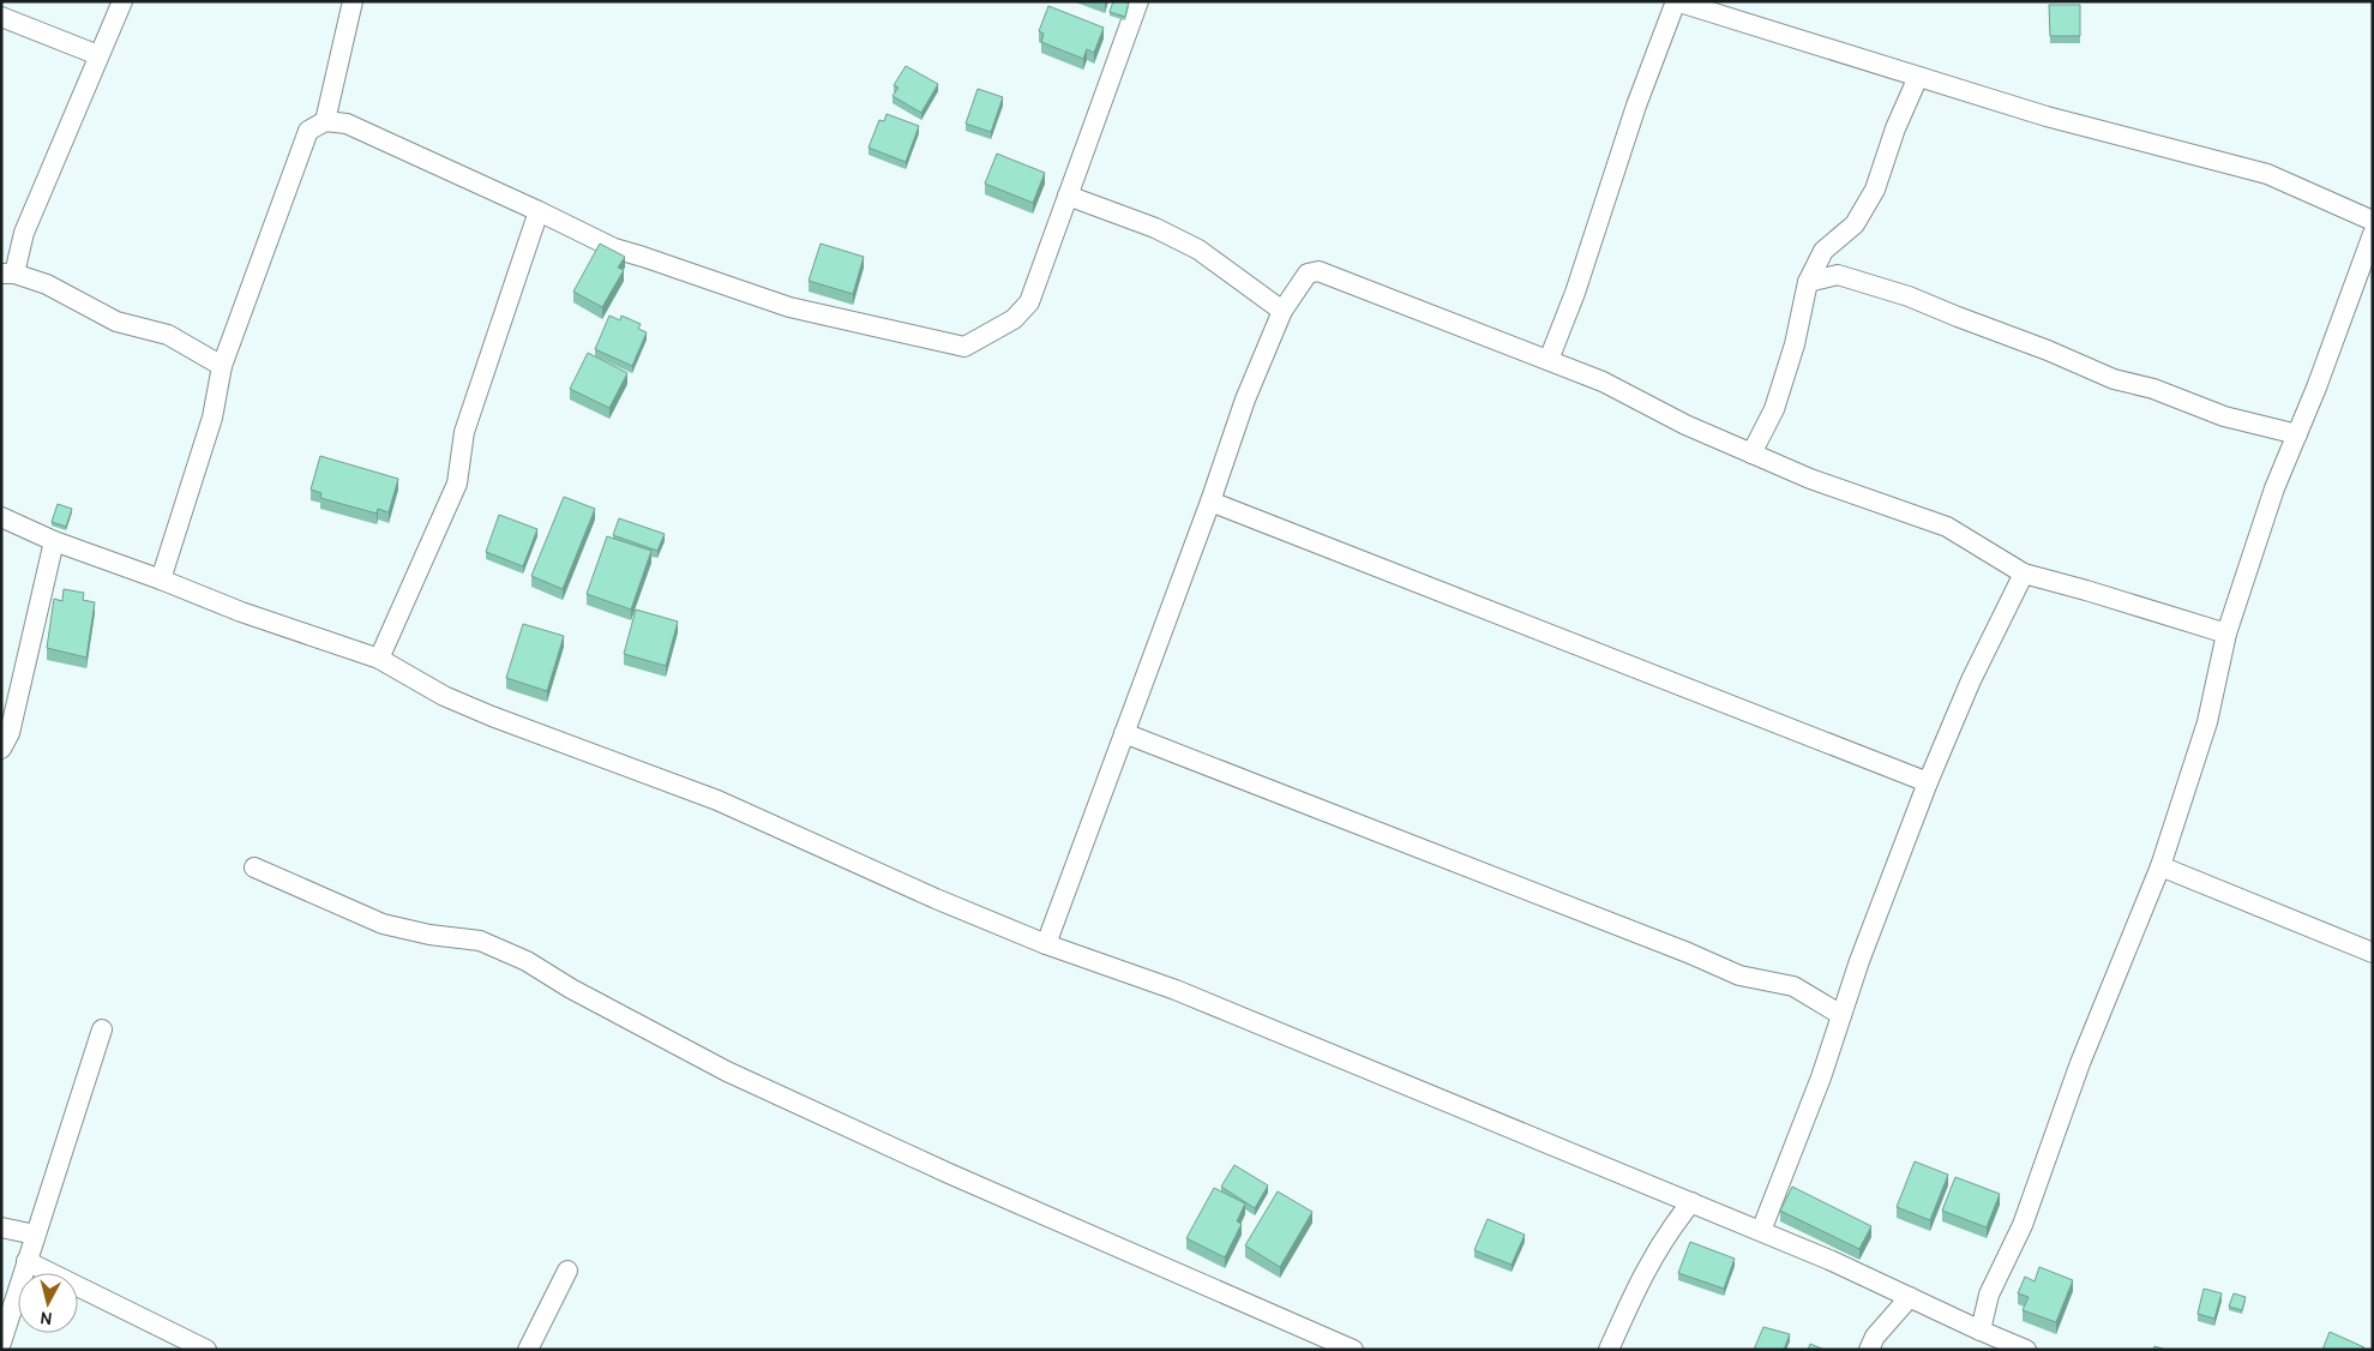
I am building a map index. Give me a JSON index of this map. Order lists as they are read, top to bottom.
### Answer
{
  "north": "bottom"
}
